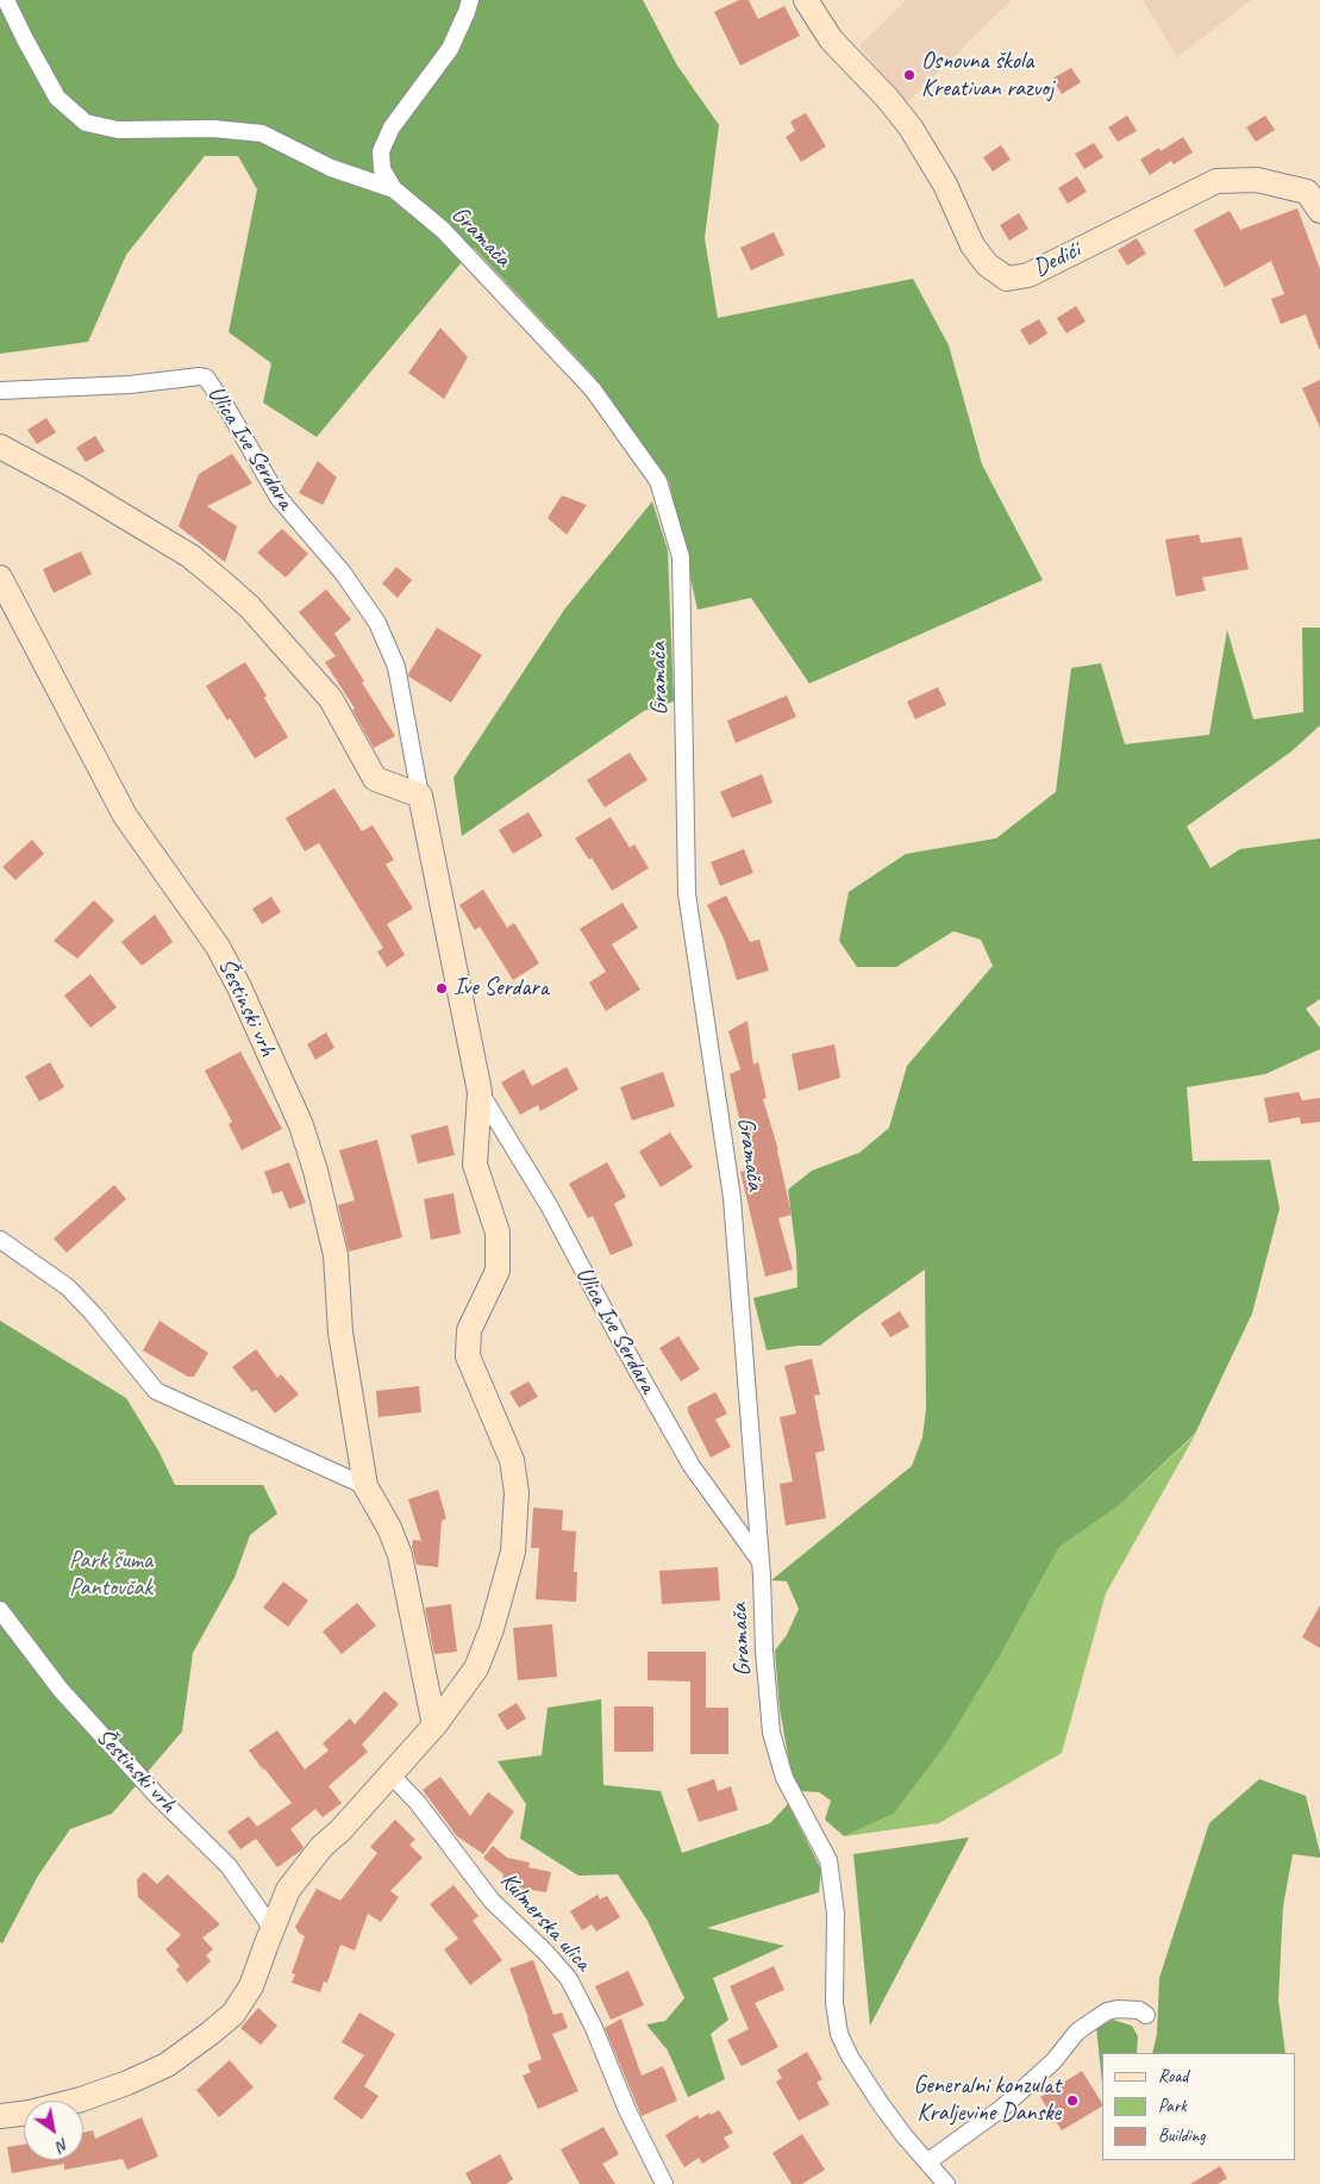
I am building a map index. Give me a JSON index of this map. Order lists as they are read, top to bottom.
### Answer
{
  "streets": {
    "street": [
      "Gramača",
      "Dedići",
      "Ulica Ive Serdara",
      "Šestinski vrh",
      "Kulmerska ulica"
    ]
  },
  "crossings": [
    ["Gramača", "Ulica Ive Serdara"],
    ["Ulica Ive Serdara", "Šestinski vrh"],
    ["Ulica Ive Serdara", "Kulmerska ulica"]
  ],
  "parks": ["Park šuma Pantovčak"],
  "places": ["Osnovna škola Kreativan razvoj", "Ive Serdara", "Generalni konzulat Kraljevine Danske"],
  "legend": ["Road", "Park", "Building"],
  "north": "bottom right"
}
